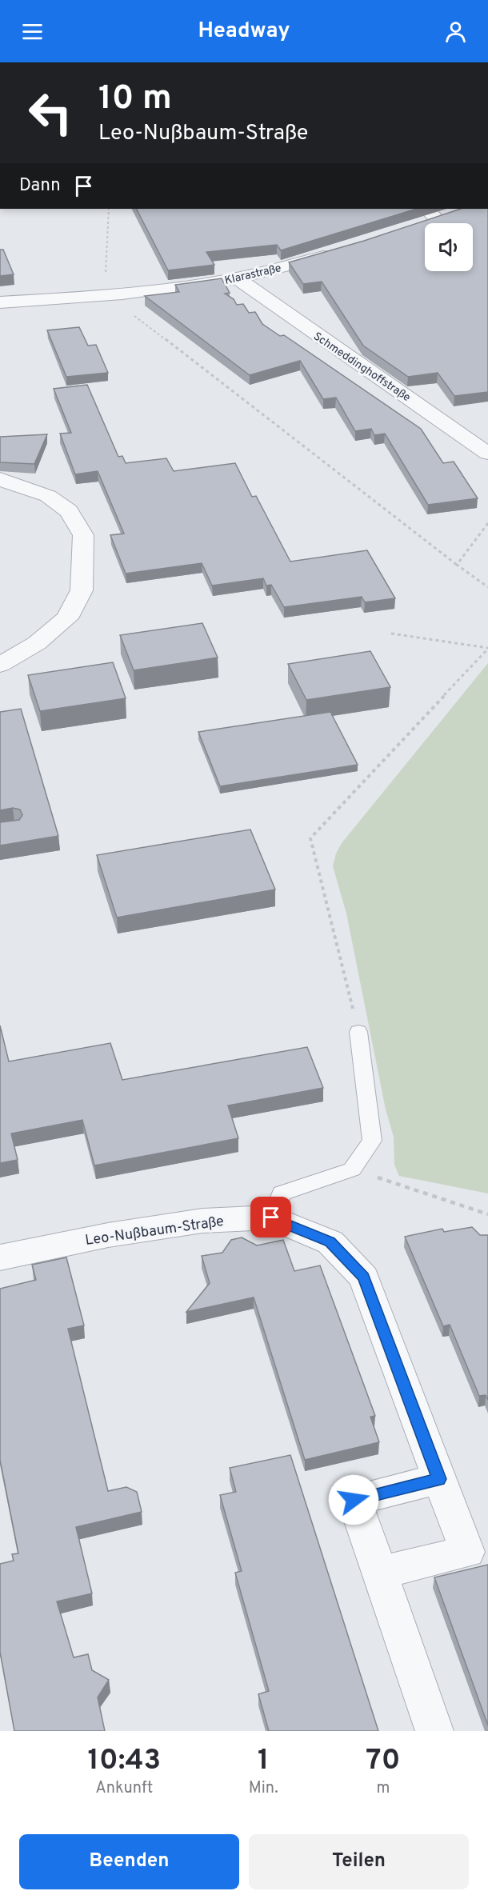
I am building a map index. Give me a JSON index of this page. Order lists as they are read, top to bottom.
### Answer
{
  "streets": {
    "street": ["Klarastraße", "Schmeddinghoffstraße", "Leo-Nußbaum-Straße"]
  },
  "crossings": [
    ["Klarastraße", "Schmeddinghoffstraße"]
  ],
  "page": {
    "header": "Headway",
    "turn": ["10 m", "Leo-Nußbaum-Straße"],
    "then": "Dann",
    "eta": [
      "10:43",
      "Ankunft",
      "1",
      "Min.",
      "70",
      "m"
    ],
    "buttons": ["Beenden", "Teilen"]
  }
}
